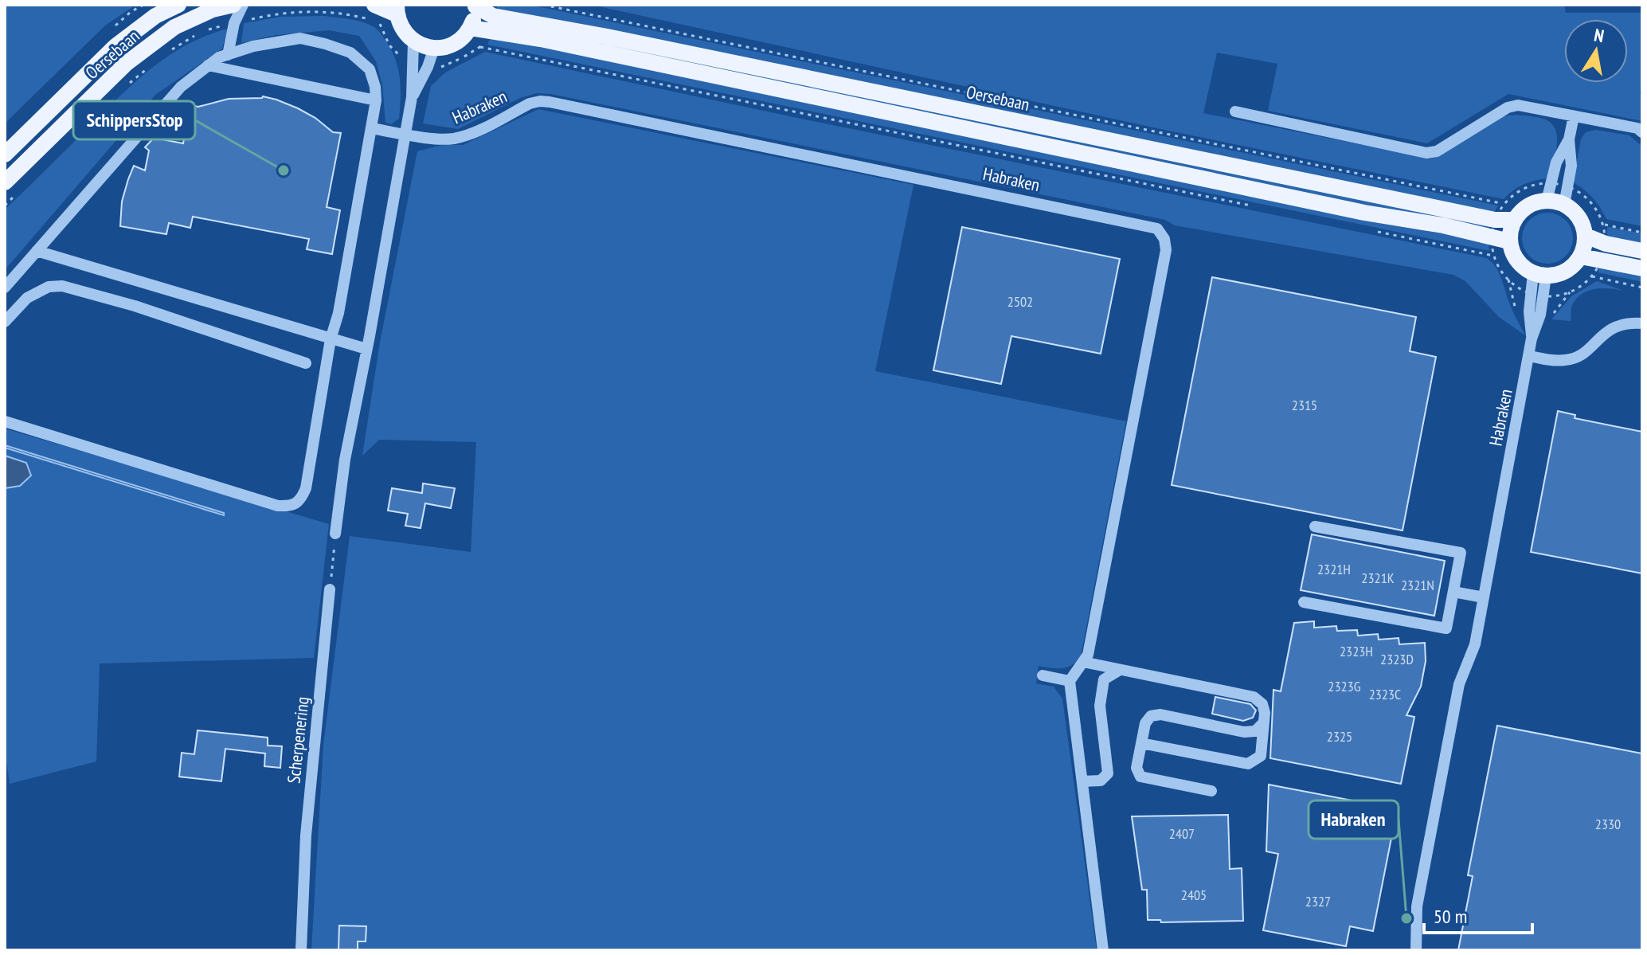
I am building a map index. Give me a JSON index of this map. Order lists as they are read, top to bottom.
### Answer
{
  "streets": {
    "main road": ["Oersebaan"],
    "street": ["Habraken", "Scherpenering"]
  },
  "crossings": [
    ["Oersebaan", "Habraken"]
  ],
  "places": ["SchippersStop", "Habraken"],
  "house_numbers": [
    "2502",
    "2315",
    "2321H",
    "2321K",
    "2321N",
    "2323H",
    "2323D",
    "2323G",
    "2323C",
    "2325",
    "2330",
    "2407",
    "2405",
    "2327"
  ],
  "scale_bar": "50 m",
  "north": "top"
}
